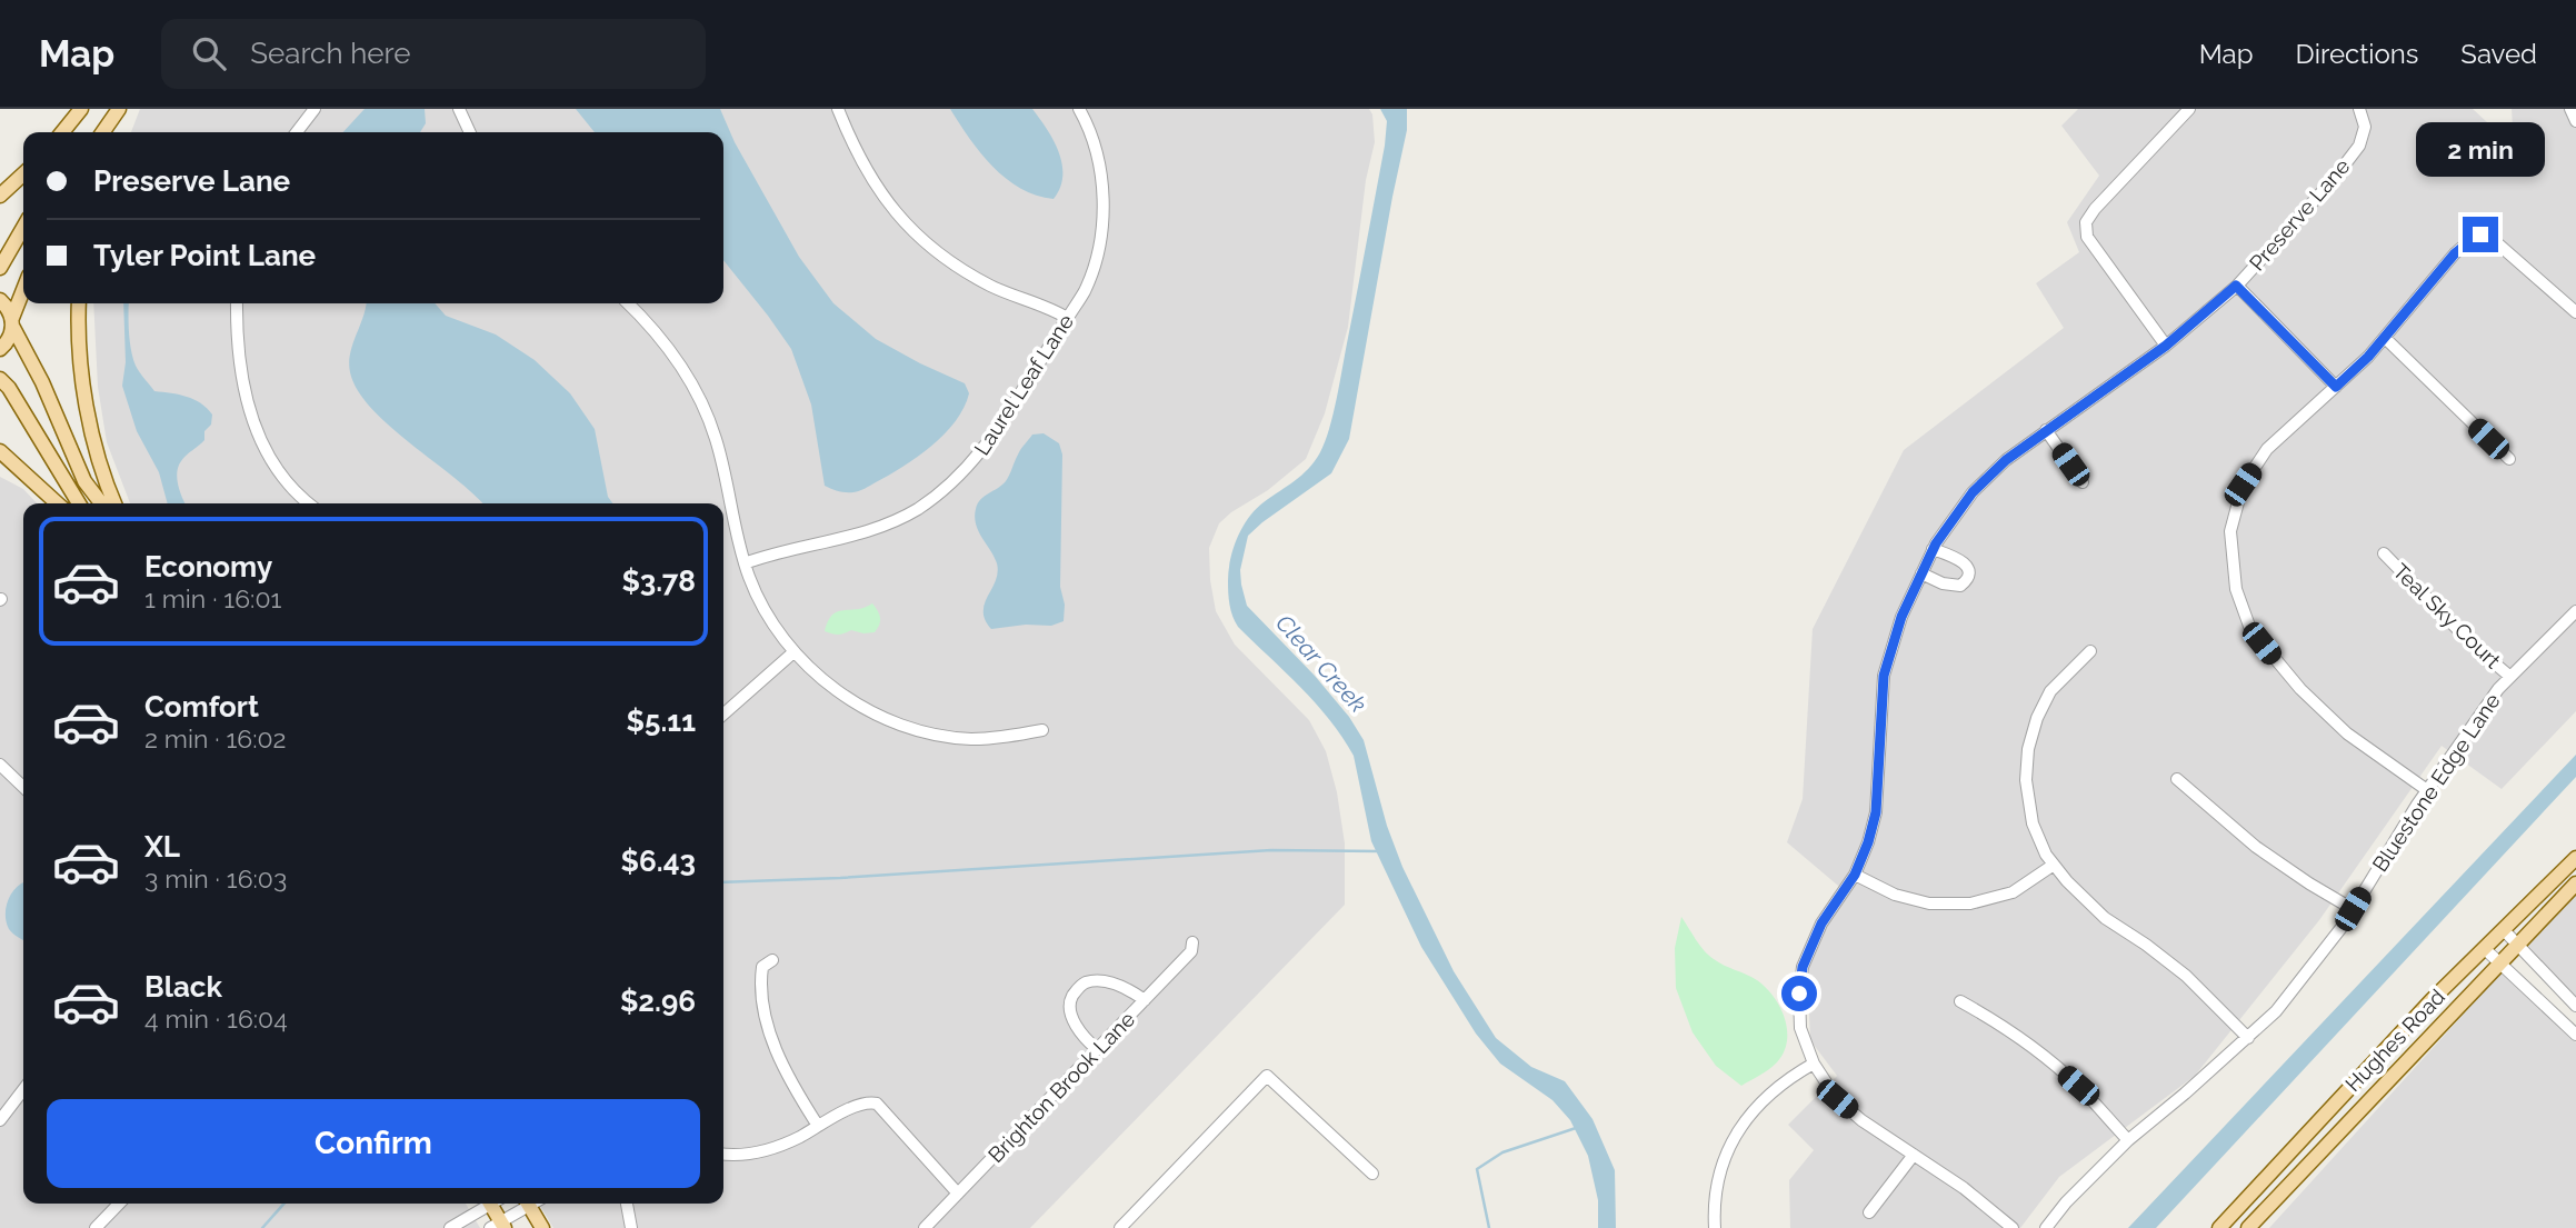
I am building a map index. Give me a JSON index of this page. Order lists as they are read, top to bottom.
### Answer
{
  "streets": {
    "main road": ["Hughes Road"],
    "street": [
      "Preserve Lane",
      "Laurel Leaf Lane",
      "Teal Sky Court",
      "Bluestone Edge Lane",
      "Brighton Brook Lane"
    ]
  },
  "crossings": [
    ["Teal Sky Court", "Bluestone Edge Lane"]
  ],
  "water": ["Clear Creek"],
  "page": {
    "header": "Map",
    "search": "Search here",
    "nav": ["Map", "Directions", "Saved"],
    "bubble": "2 min",
    "banner": ["Preserve Lane", "Tyler Point Lane"],
    "list": [
      {
        "name": "Economy",
        "note": "1 min · 16:01",
        "value": "$3.78"
      },
      {
        "name": "Comfort",
        "note": "2 min · 16:02",
        "value": "$5.11"
      },
      {
        "name": "XL",
        "note": "3 min · 16:03",
        "value": "$6.43"
      },
      {
        "name": "Black",
        "note": "4 min · 16:04",
        "value": "$2.96"
      }
    ],
    "buttons": "Confirm"
  }
}
